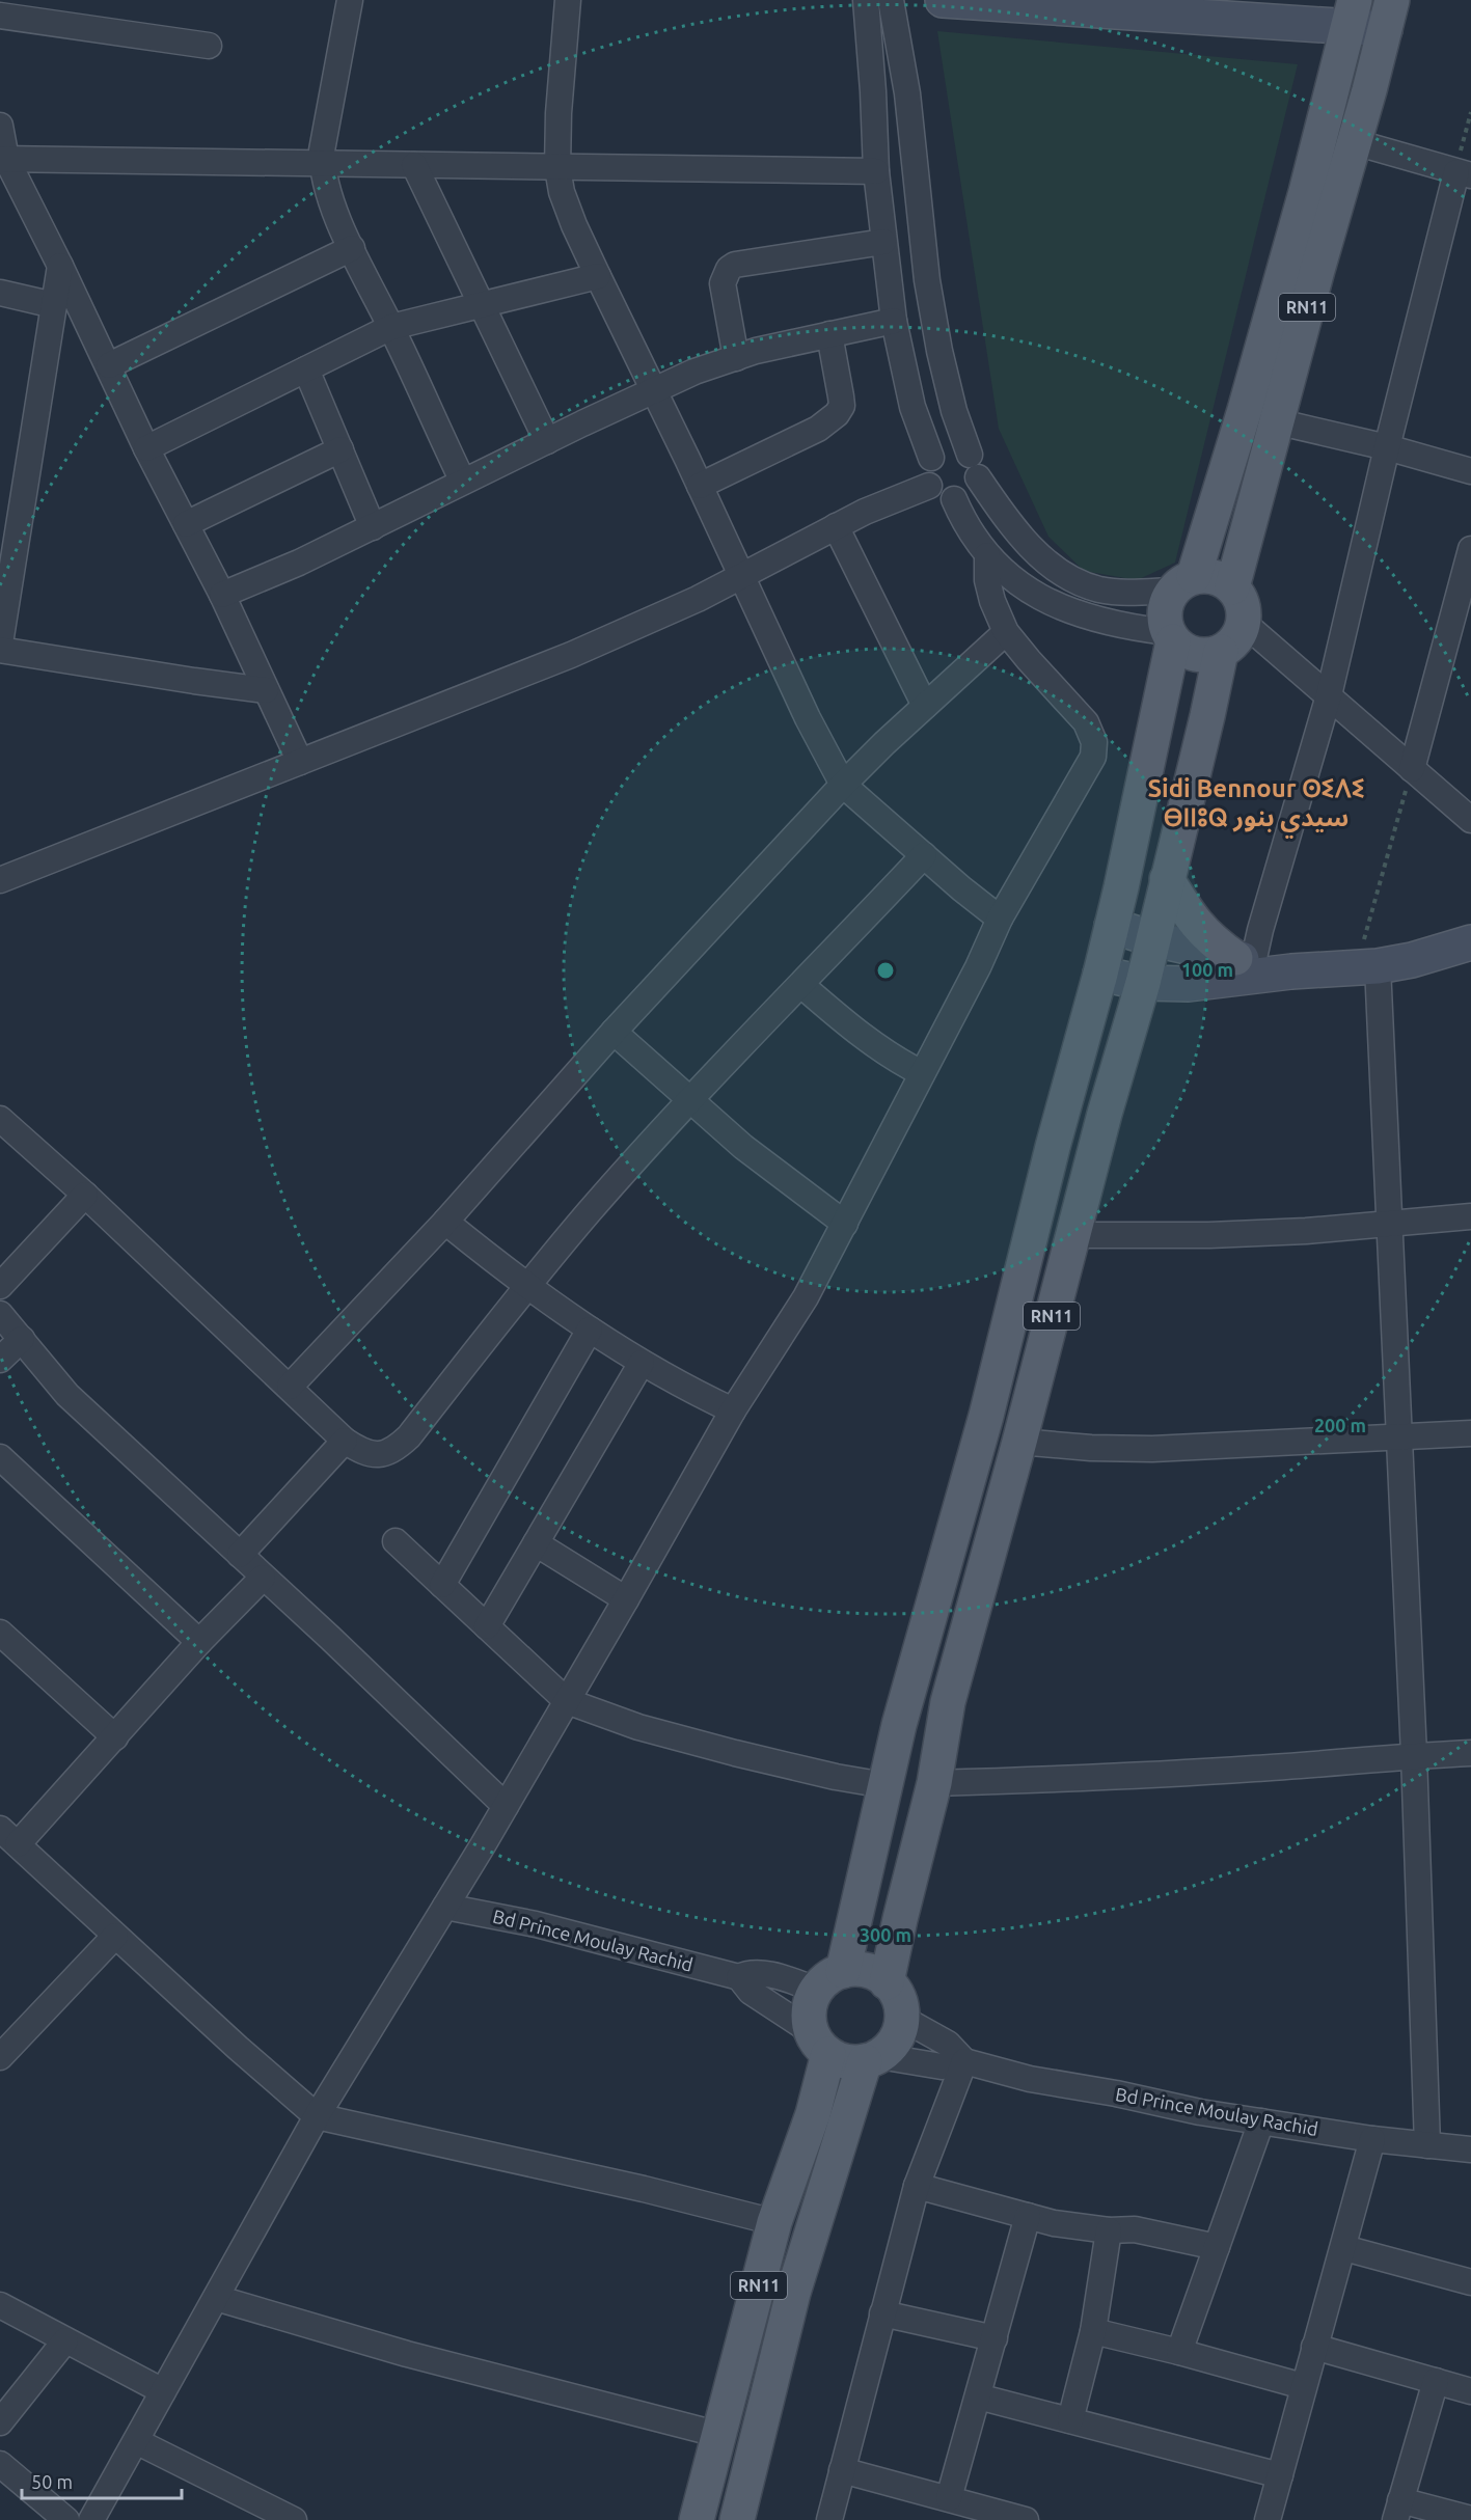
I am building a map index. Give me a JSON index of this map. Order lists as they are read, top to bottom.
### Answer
{
  "streets": {
    "main road": ["RN11"],
    "street": ["Bd Prince Moulay Rachid"]
  },
  "crossings": [
    ["RN11", "Bd Prince Moulay Rachid"]
  ],
  "districts": ["Sidi Bennour ⵙⵉⴷⵉ ⴱⵏⵏⵓⵕ سيدي بنور"],
  "scale_bar": "50 m",
  "rings": ["100 m", "200 m", "300 m"]
}
